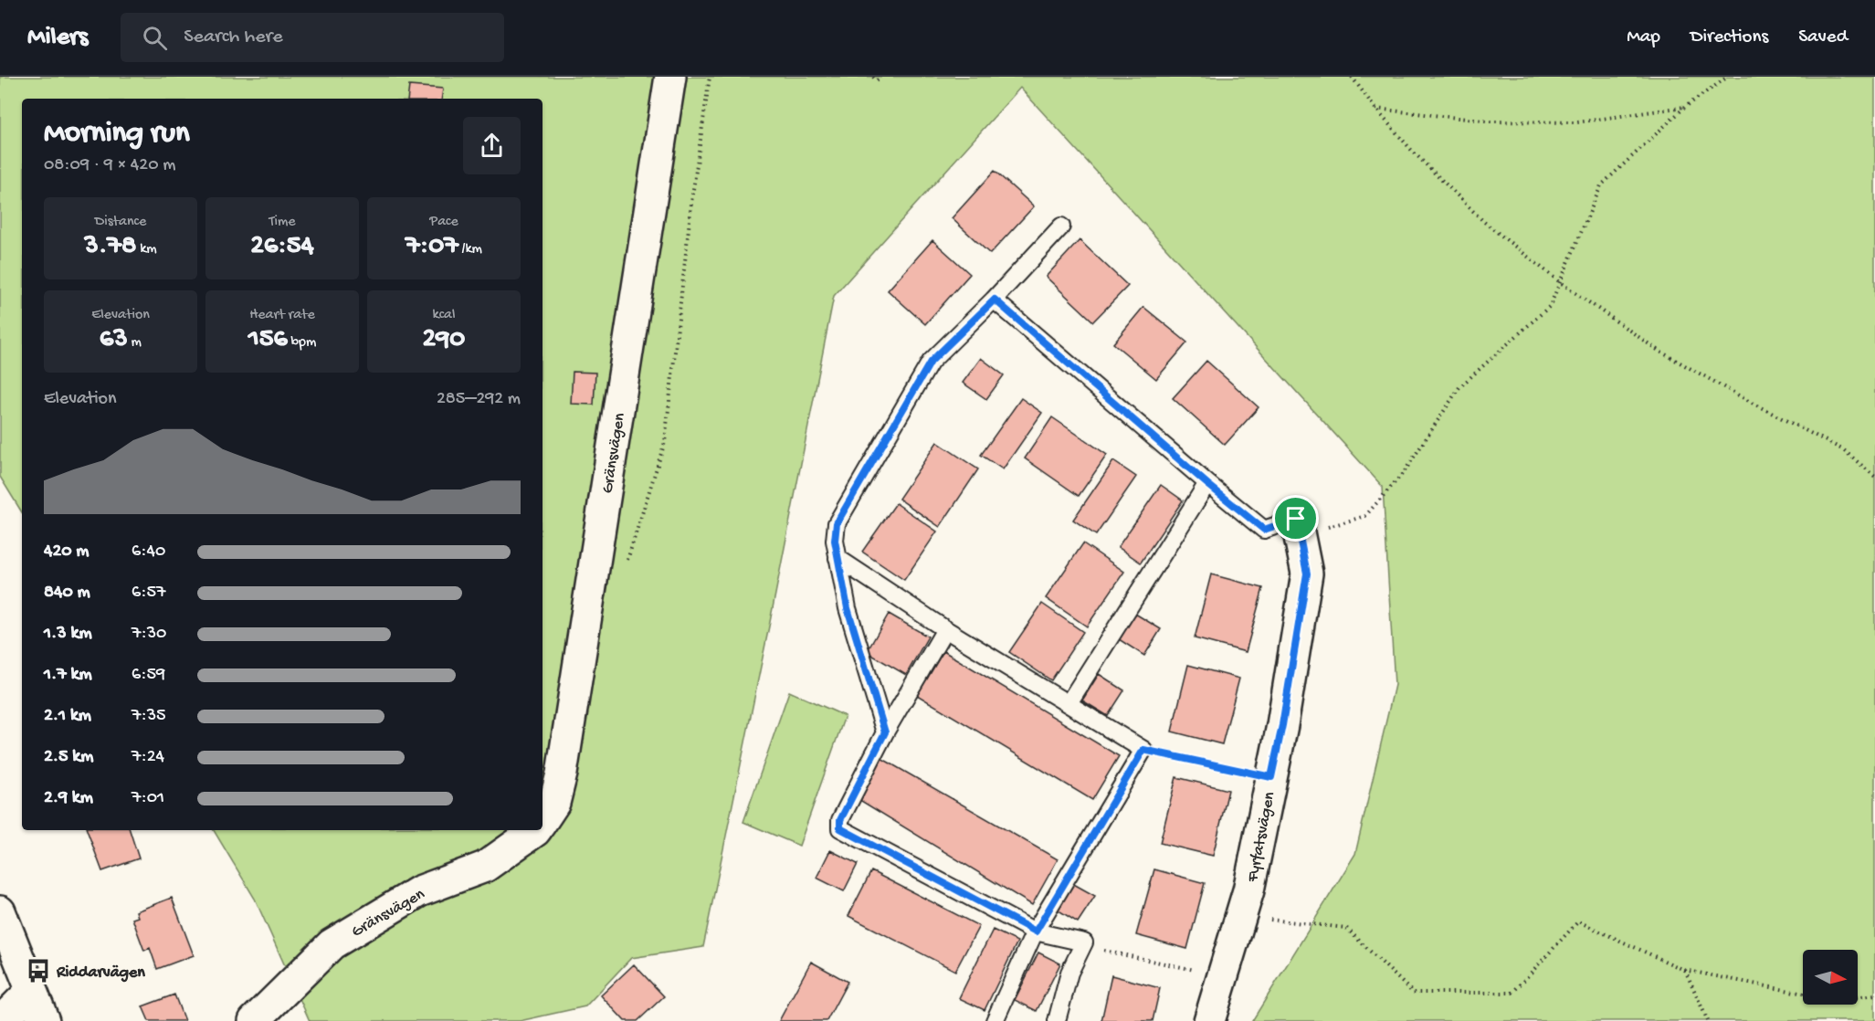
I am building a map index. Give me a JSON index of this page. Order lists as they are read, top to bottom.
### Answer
{
  "streets": {
    "street": ["Gränsvägen", "Fyrfatsvägen"]
  },
  "places": {
    "bus stop": ["Riddarvägen"]
  },
  "north": "right",
  "page": {
    "header": "Milers",
    "search": "Search here",
    "nav": ["Map", "Directions", "Saved"],
    "heading": ["Morning run", "08:09 · 9 × 420 m"],
    "stats": [
      ["Distance", "3.78 km"],
      ["Time", "26:54"],
      ["Pace", "7:07 /km"],
      ["Elevation", "63 m"],
      ["Heart rate", "156 bpm"],
      ["kcal", "290"]
    ],
    "chart": ["Elevation", "285–292 m"],
    "list": [
      {
        "name": "420 m",
        "note": "6:40"
      },
      {
        "name": "840 m",
        "note": "6:57"
      },
      {
        "name": "1.3 km",
        "note": "7:30"
      },
      {
        "name": "1.7 km",
        "note": "6:59"
      },
      {
        "name": "2.1 km",
        "note": "7:35"
      },
      {
        "name": "2.5 km",
        "note": "7:24"
      },
      {
        "name": "2.9 km",
        "note": "7:01"
      }
    ]
  }
}
